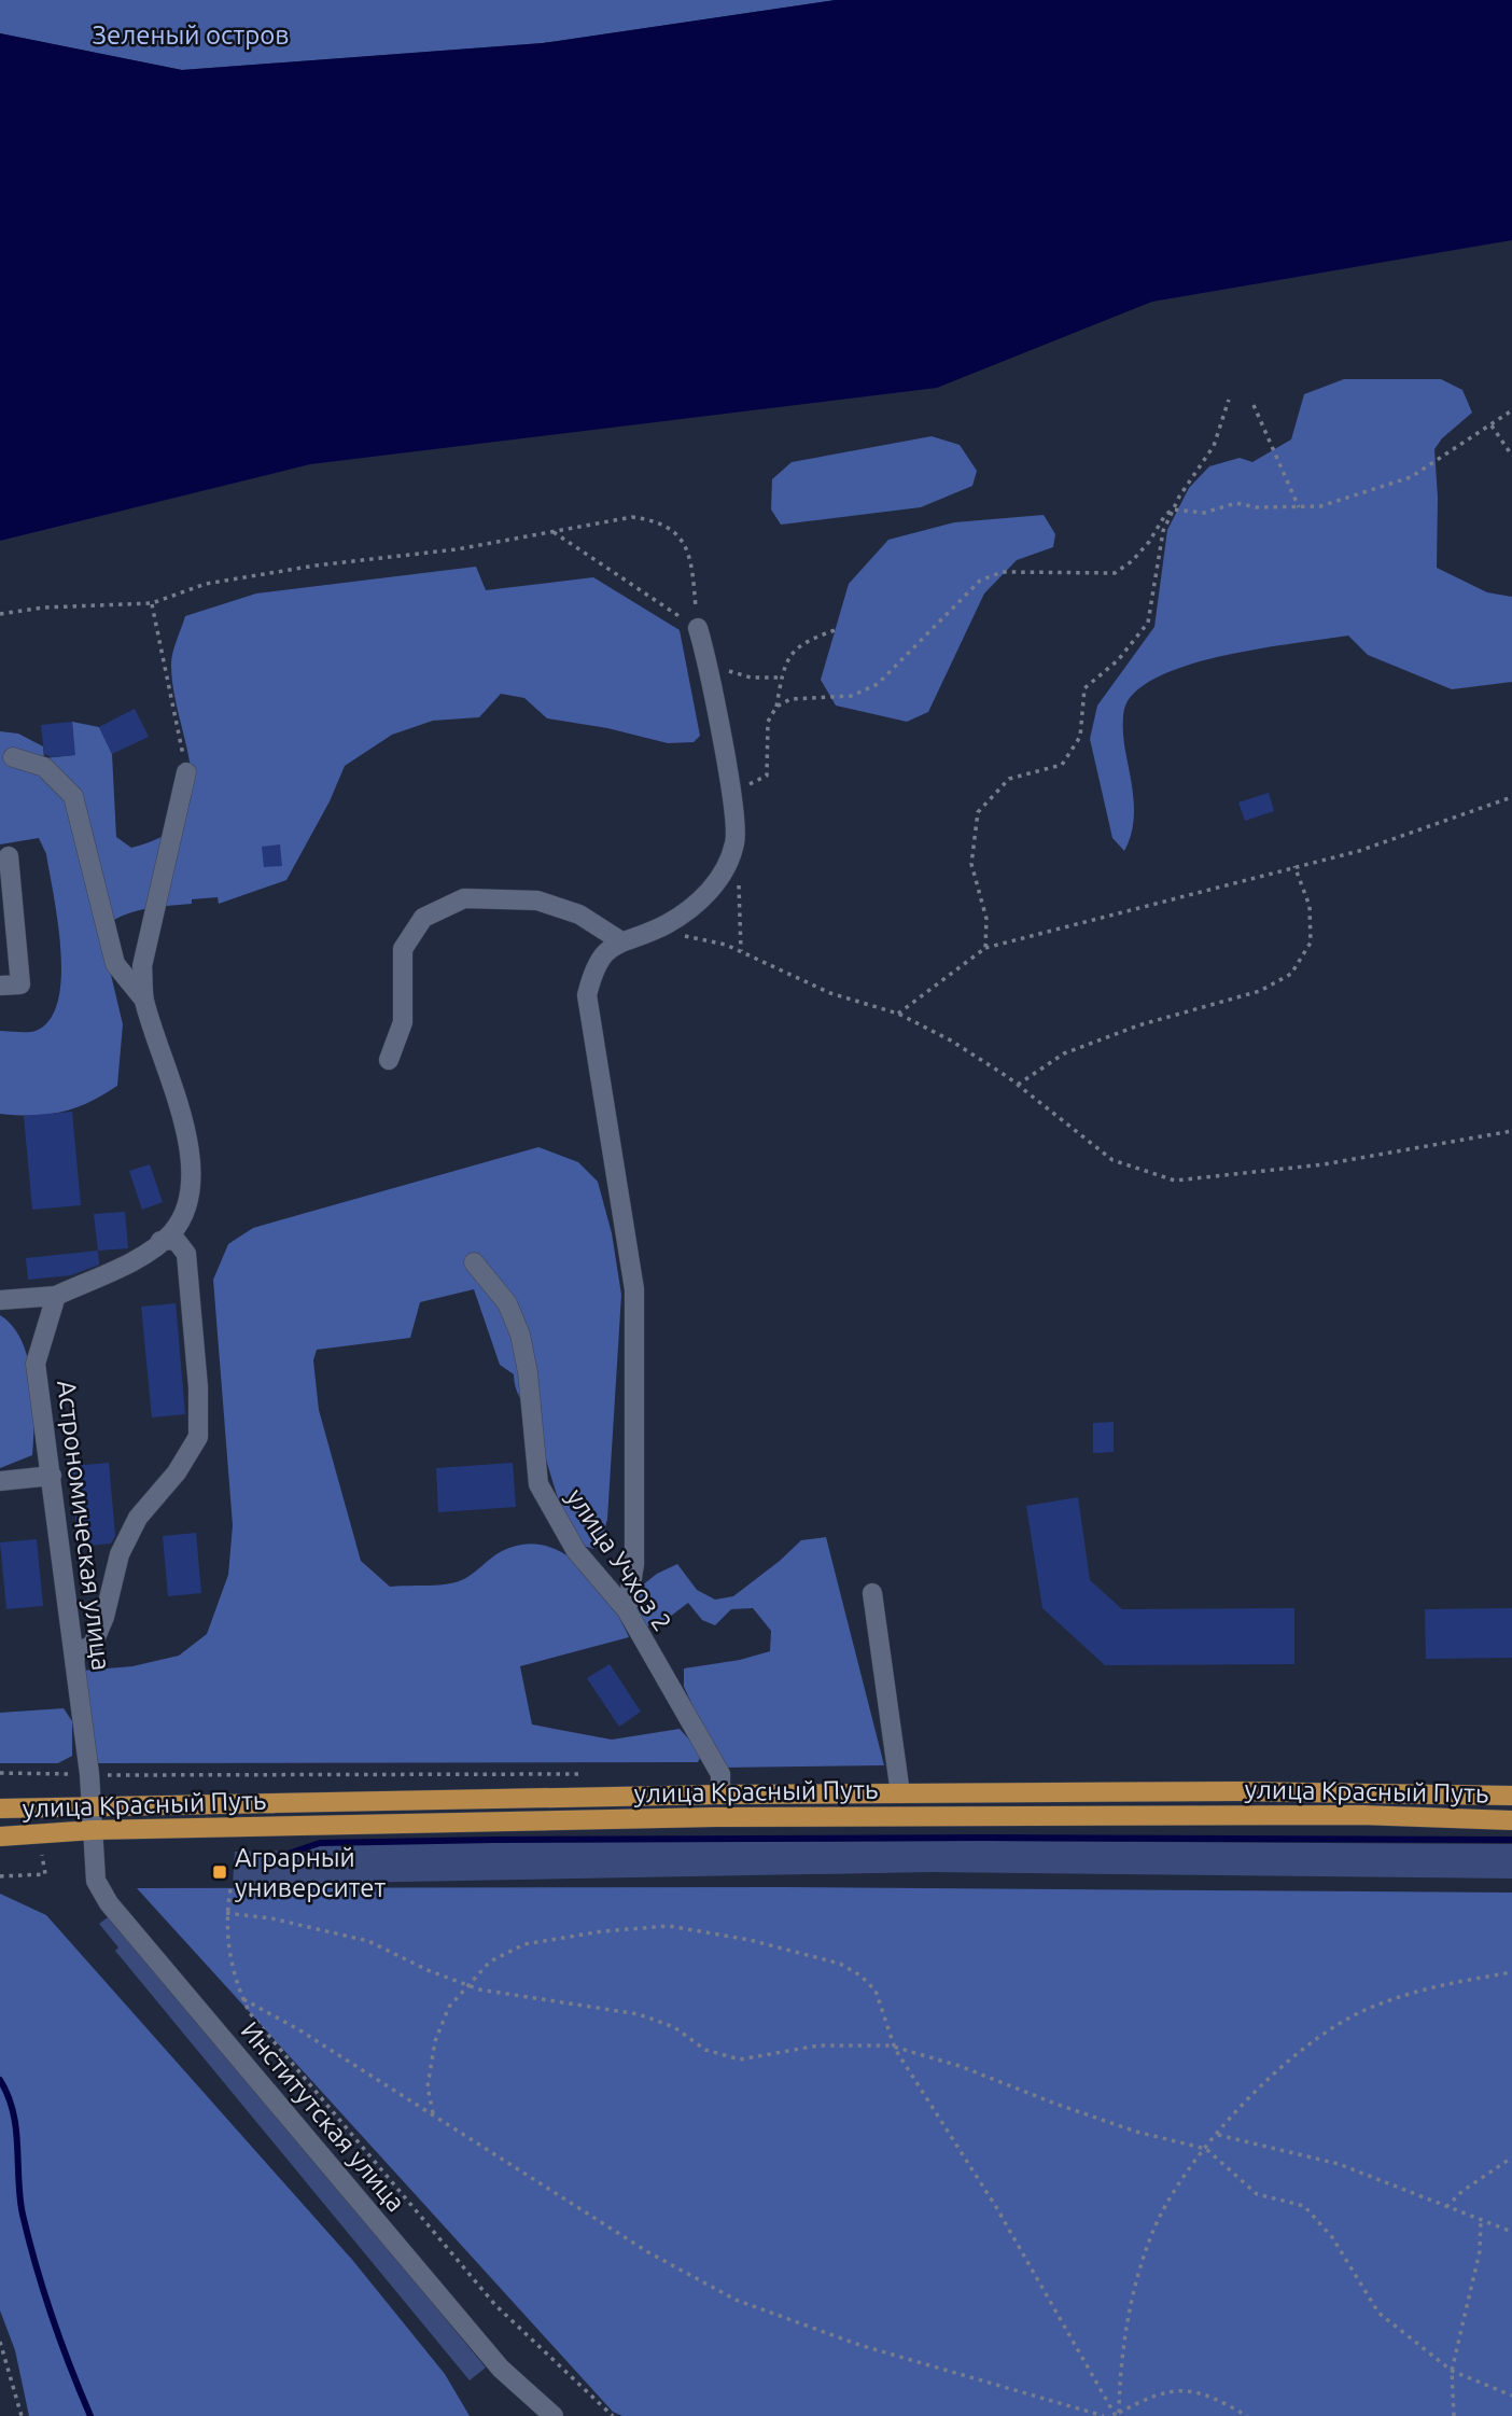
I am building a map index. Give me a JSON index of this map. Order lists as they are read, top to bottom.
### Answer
{
  "streets": {
    "main road": ["улица Красный Путь"],
    "street": ["Астрономическая улица", "улица Учхоз 2", "Институтская улица"]
  },
  "crossings": [
    ["Астрономическая улица", "улица Красный Путь"],
    ["Астрономическая улица", "Институтская улица"],
    ["улица Учхоз 2", "улица Красный Путь"],
    ["улица Красный Путь", "Институтская улица"]
  ],
  "parks": ["Зеленый остров"],
  "places": {
    "transit": ["Аграрный университет"]
  }
}
